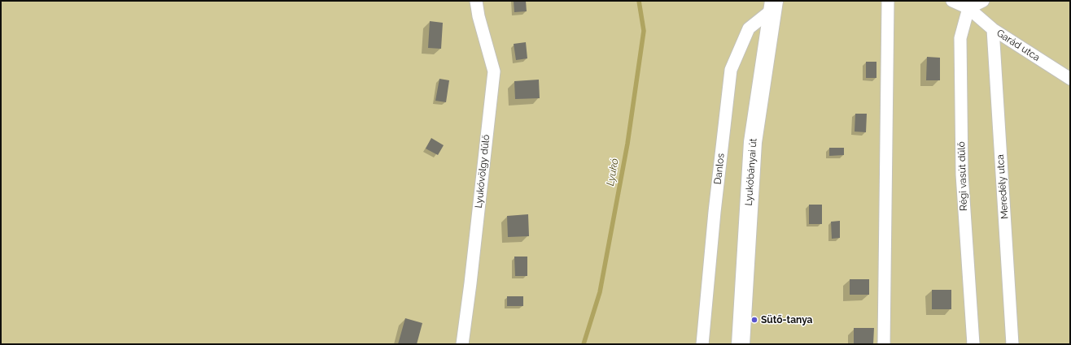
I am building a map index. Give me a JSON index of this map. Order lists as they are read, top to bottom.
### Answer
{
  "streets": {
    "main road": ["Lyukóbányai út"],
    "street": [
      "Garád utca",
      "Danlos",
      "Lyukóvölgy dűlő",
      "Régi vasút dűlő",
      "Meredély utca"
    ]
  },
  "crossings": [
    ["Garád utca", "Régi vasút dűlő"],
    ["Garád utca", "Meredély utca"],
    ["Danlos", "Lyukóbányai út"]
  ],
  "water": ["Lyukó"],
  "places": ["Sütő-tanya"]
}
